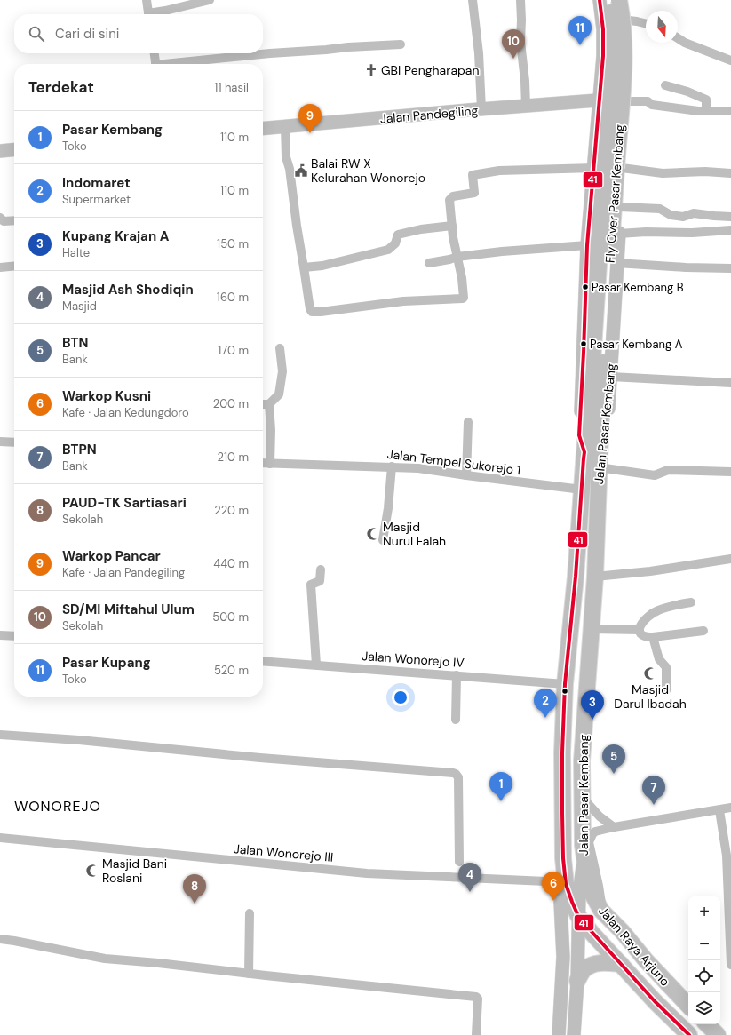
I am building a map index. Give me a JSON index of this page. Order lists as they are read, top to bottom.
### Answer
{
  "streets": {
    "highway": ["Fly Over Pasar Kembang", "Jalan Pasar Kembang", "Jalan Raya Arjuno"],
    "main road": ["Jalan Pandegiling"],
    "street": ["Jalan Tempel Sukorejo 1", "Jalan Wonorejo IV", "Jalan Wonorejo III"]
  },
  "crossings": [
    ["Jalan Pandegiling", "Jalan Pasar Kembang"],
    ["Fly Over Pasar Kembang", "Jalan Pasar Kembang"],
    ["Jalan Pasar Kembang", "Jalan Tempel Sukorejo 1"],
    ["Jalan Pasar Kembang", "Jalan Wonorejo IV"],
    ["Jalan Pasar Kembang", "Jalan Wonorejo III"],
    ["Jalan Pasar Kembang", "Jalan Raya Arjuno"],
    ["Jalan Wonorejo III", "Jalan Raya Arjuno"]
  ],
  "districts": ["WONOREJO"],
  "places": {
    "church": ["GBI Pengharapan"],
    "public building": ["Balai RW X Kelurahan Wonorejo"],
    "other": ["Pasar Kembang B", "Pasar Kembang A"],
    "mosque": ["Masjid Nurul Falah", "Masjid Darul Ibadah", "Masjid Bani Roslani"]
  },
  "lines": ["transit line 41"],
  "north": "bottom",
  "page": {
    "search": "Cari di sini",
    "pins": [
      "11",
      "10",
      "9",
      "2",
      "3",
      "5",
      "1",
      "7",
      "4",
      "6",
      "8"
    ],
    "heading": ["Terdekat", "11 hasil"],
    "list": [
      {
        "mark": "1",
        "name": "Pasar Kembang",
        "note": "Toko",
        "value": "110 m"
      },
      {
        "mark": "2",
        "name": "Indomaret",
        "note": "Supermarket",
        "value": "110 m"
      },
      {
        "mark": "3",
        "name": "Kupang Krajan A",
        "note": "Halte",
        "value": "150 m"
      },
      {
        "mark": "4",
        "name": "Masjid Ash Shodiqin",
        "note": "Masjid",
        "value": "160 m"
      },
      {
        "mark": "5",
        "name": "BTN",
        "note": "Bank",
        "value": "170 m"
      },
      {
        "mark": "6",
        "name": "Warkop Kusni",
        "note": "Kafe · Jalan Kedungdoro",
        "value": "200 m"
      },
      {
        "mark": "7",
        "name": "BTPN",
        "note": "Bank",
        "value": "210 m"
      },
      {
        "mark": "8",
        "name": "PAUD-TK Sartiasari",
        "note": "Sekolah",
        "value": "220 m"
      },
      {
        "mark": "9",
        "name": "Warkop Pancar",
        "note": "Kafe · Jalan Pandegiling",
        "value": "440 m"
      },
      {
        "mark": "10",
        "name": "SD/MI Miftahul Ulum",
        "note": "Sekolah",
        "value": "500 m"
      },
      {
        "mark": "11",
        "name": "Pasar Kupang",
        "note": "Toko",
        "value": "520 m"
      }
    ],
    "map_buttons": ["+", "−"]
  }
}
